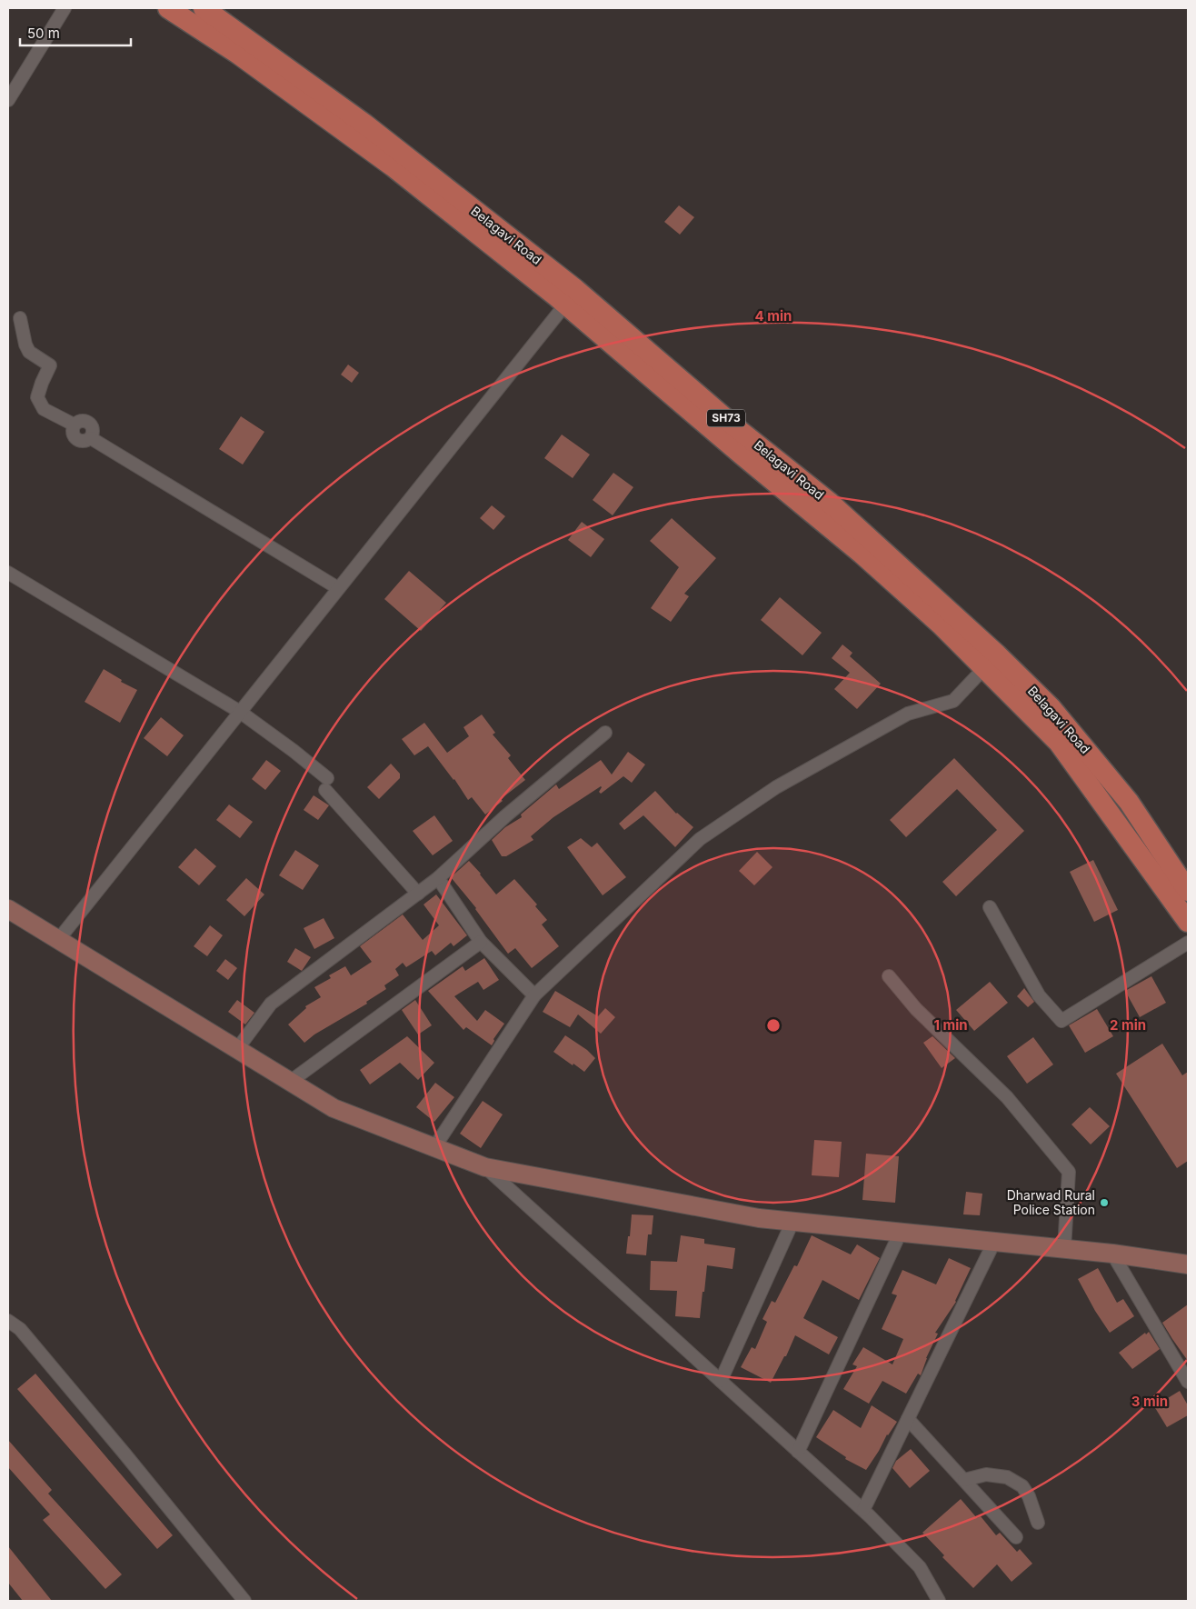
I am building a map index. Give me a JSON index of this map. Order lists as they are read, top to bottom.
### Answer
{
  "streets": {
    "main road": ["Belagavi Road", "SH73"]
  },
  "places": ["Dharwad Rural Police Station"],
  "scale_bar": "50 m",
  "rings": [
    "4 min",
    "1 min",
    "2 min",
    "3 min"
  ]
}
